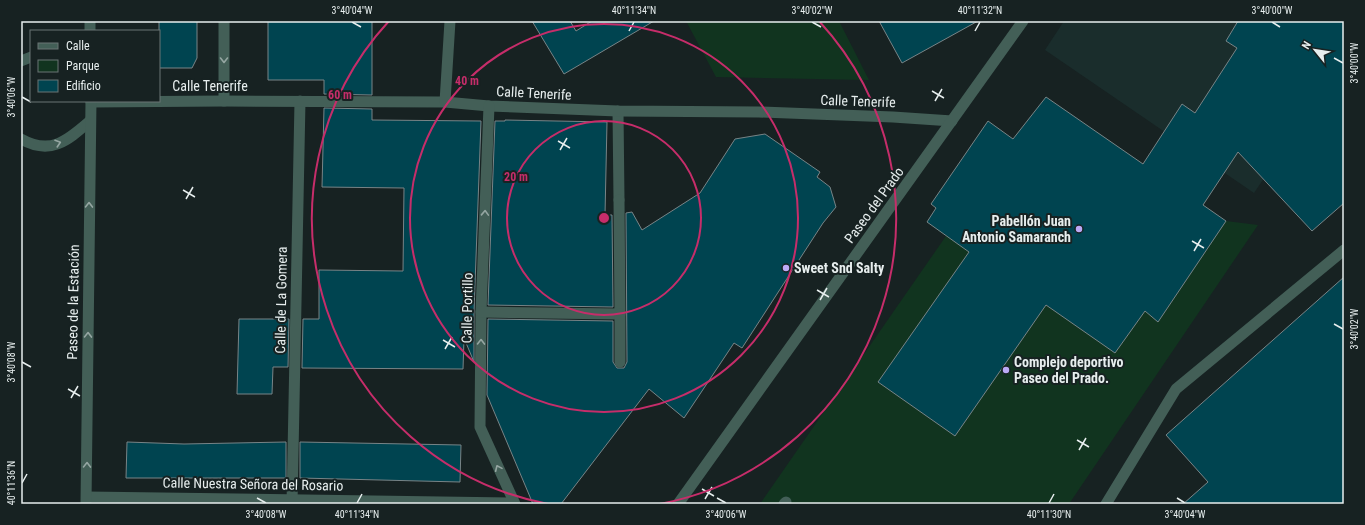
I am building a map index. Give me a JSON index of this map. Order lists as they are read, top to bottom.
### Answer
{
  "streets": {
    "street": [
      "Calle Tenerife",
      "Paseo del Prado",
      "Calle de La Gomera",
      "Paseo de la Estación",
      "Calle Portillo",
      "Calle Nuestra Señora del Rosario"
    ]
  },
  "crossings": [
    ["Calle Tenerife", "Paseo del Prado"],
    ["Calle Tenerife", "Calle de La Gomera"],
    ["Calle Tenerife", "Calle Portillo"],
    ["Calle de La Gomera", "Calle Nuestra Señora del Rosario"],
    ["Paseo de la Estación", "Calle Nuestra Señora del Rosario"],
    ["Calle Portillo", "Calle Nuestra Señora del Rosario"]
  ],
  "one_way": ["Paseo de la Estación", "Calle Portillo"],
  "places": ["Pabellón Juan Antonio Samaranch", "Sweet Snd Salty", "Complejo deportivo Paseo del Prado."],
  "legend": ["Calle", "Parque", "Edificio"],
  "north": "top left",
  "coordinates": [
    "3°40'04\"W",
    "40°11'34\"N",
    "3°40'02\"W",
    "40°11'32\"N",
    "3°40'00\"W",
    "3°40'06\"W",
    "3°40'08\"W",
    "40°11'36\"N",
    "40°11'30\"N"
  ],
  "rings": ["40 m", "60 m", "20 m"]
}
